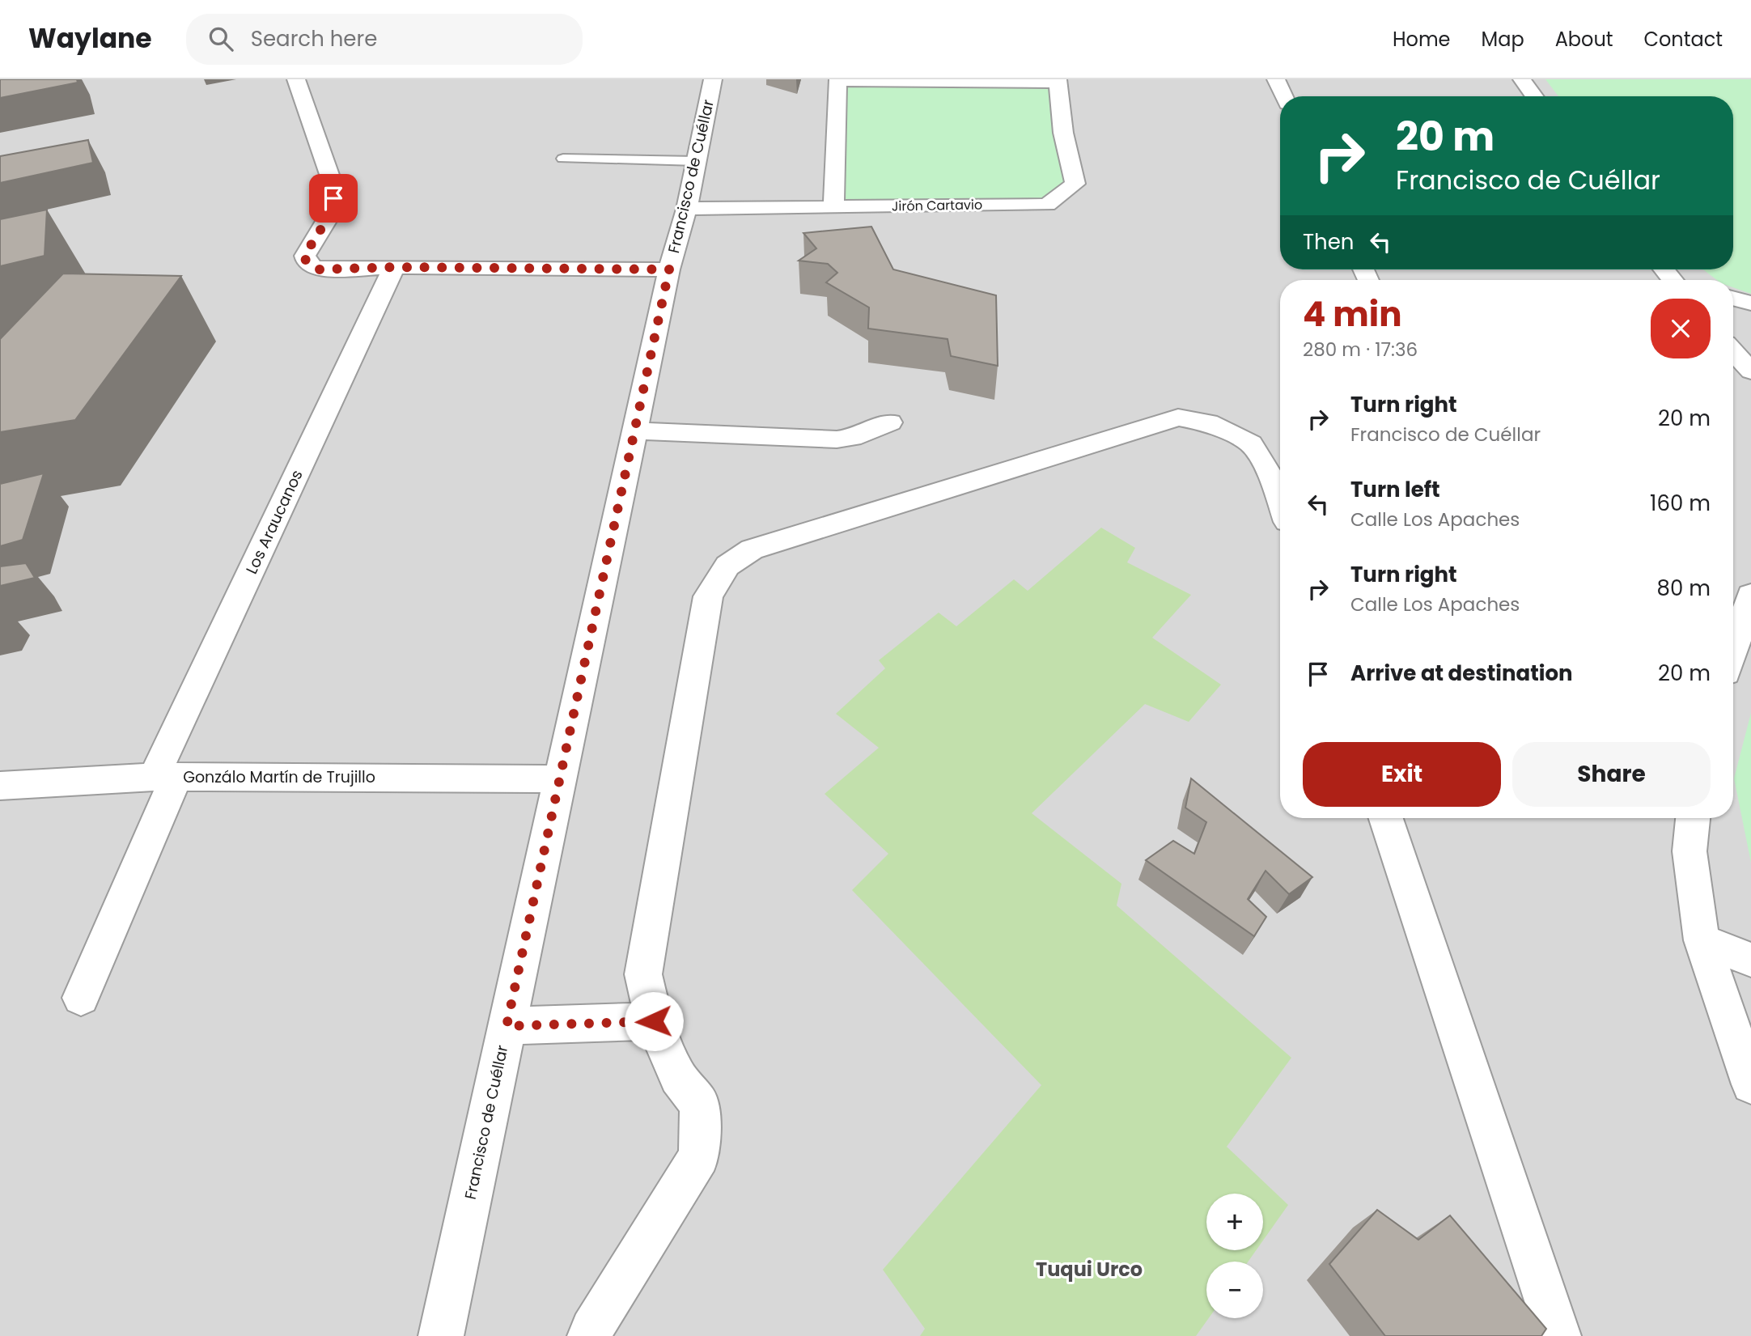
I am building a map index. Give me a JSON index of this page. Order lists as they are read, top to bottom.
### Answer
{
  "streets": {
    "street": [
      "Francisco de Cuéllar",
      "Jirón Cartavio",
      "Los Araucanos",
      "Gonzálo Martín de Trujillo"
    ]
  },
  "crossings": [
    ["Francisco de Cuéllar", "Jirón Cartavio"],
    ["Francisco de Cuéllar", "Gonzálo Martín de Trujillo"],
    ["Los Araucanos", "Gonzálo Martín de Trujillo"]
  ],
  "districts": ["Tuqui Urco"],
  "page": {
    "header": "Waylane",
    "search": "Search here",
    "nav": [
      "Home",
      "Map",
      "About",
      "Contact"
    ],
    "turn": ["20 m", "Francisco de Cuéllar"],
    "then": "Then",
    "heading": ["4 min", "280 m · 17:36"],
    "list": [
      {
        "name": "Turn right",
        "note": "Francisco de Cuéllar",
        "value": "20 m"
      },
      {
        "name": "Turn left",
        "note": "Calle Los Apaches",
        "value": "160 m"
      },
      {
        "name": "Turn right",
        "note": "Calle Los Apaches",
        "value": "80 m"
      },
      {
        "name": "Arrive at destination",
        "value": "20 m"
      }
    ],
    "buttons": ["Exit", "Share"],
    "map_buttons": ["+", "−"]
  }
}
